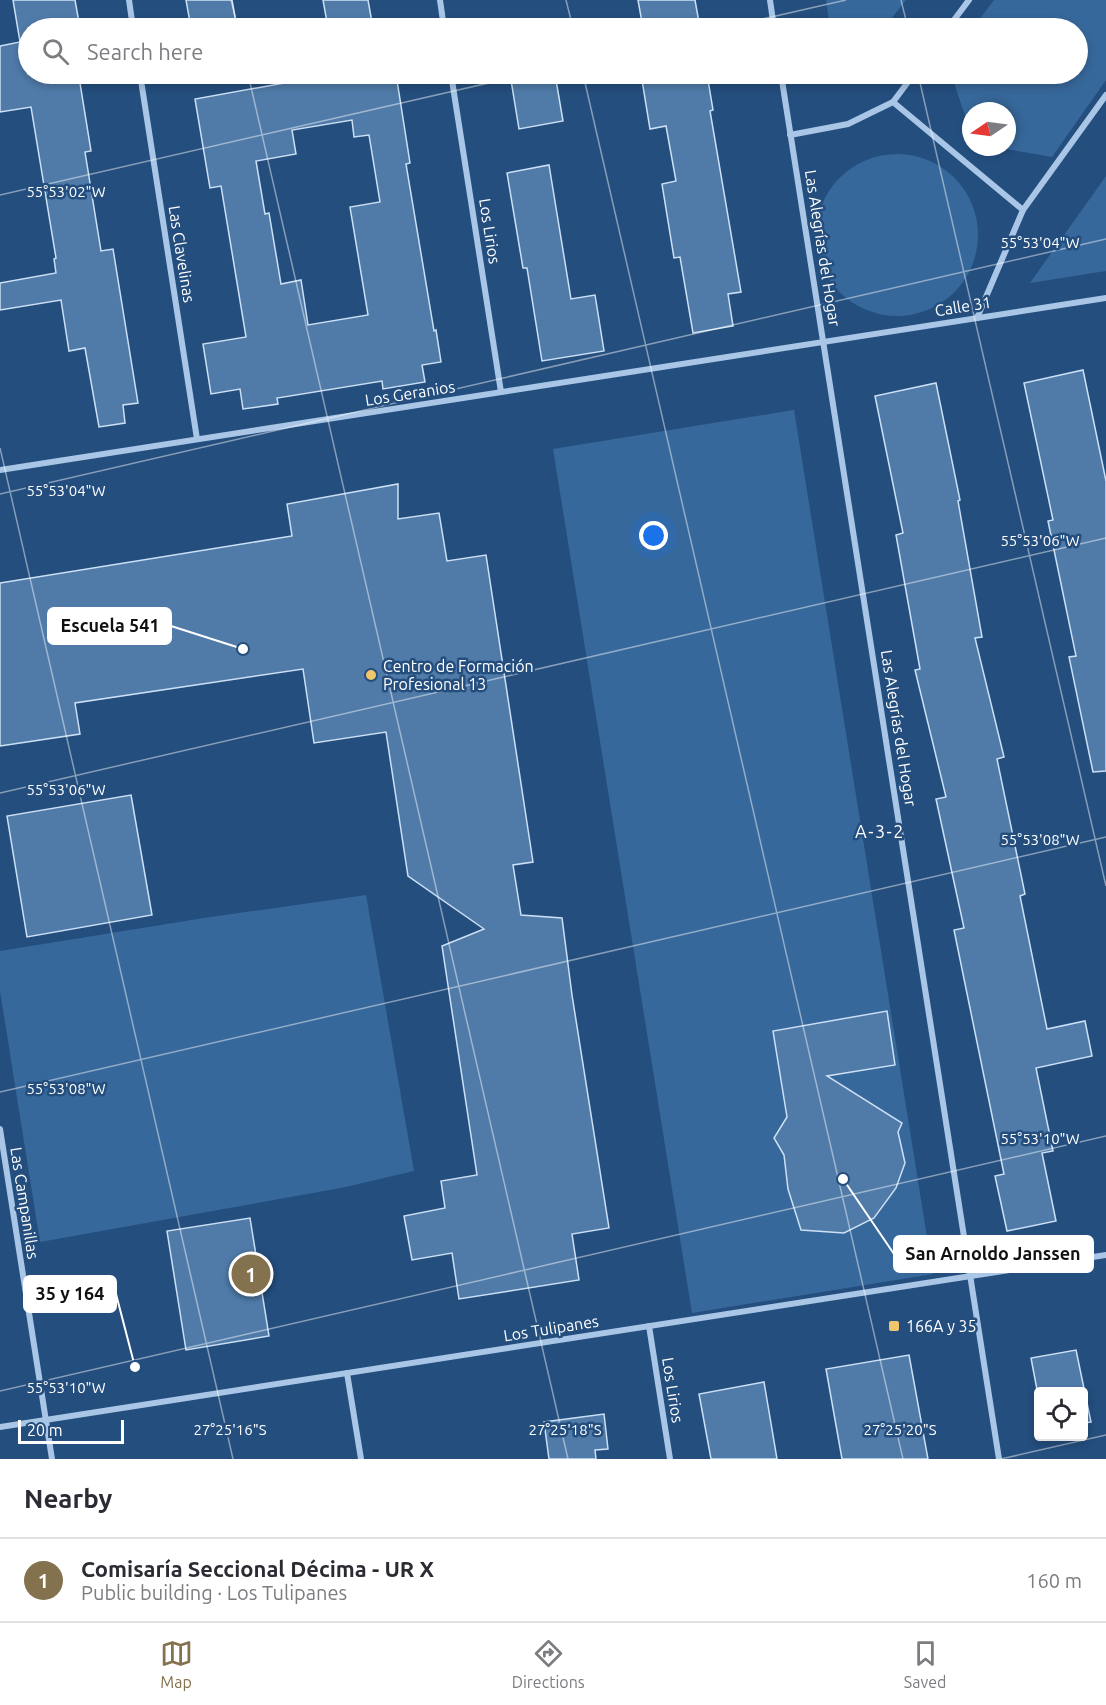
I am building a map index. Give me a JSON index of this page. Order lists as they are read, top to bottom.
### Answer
{
  "streets": {
    "street": [
      "Los Lirios",
      "Las Alegrías del Hogar",
      "Las Clavelinas",
      "Calle 31",
      "Los Geranios",
      "Las Campanillas",
      "Los Tulipanes"
    ]
  },
  "crossings": [
    ["Los Lirios", "Los Geranios"],
    ["Los Lirios", "Los Tulipanes"],
    ["Las Alegrías del Hogar", "Calle 31"],
    ["Las Alegrías del Hogar", "Los Geranios"],
    ["Las Alegrías del Hogar", "Los Tulipanes"],
    ["Las Clavelinas", "Los Geranios"],
    ["Calle 31", "Los Geranios"],
    ["Las Campanillas", "Los Tulipanes"]
  ],
  "districts": ["A-3-2"],
  "places": {
    "other": [
      "Escuela 541",
      "Centro de Formación Profesional 13",
      "San Arnoldo Janssen",
      "35 y 164"
    ],
    "transit": ["166A y 35"]
  },
  "scale_bar": "20 m",
  "north": "left",
  "page": {
    "search": "Search here",
    "pins": "1",
    "scale": "20 m",
    "heading": "Nearby",
    "list": [
      {
        "mark": "1",
        "name": "Comisaría Seccional Décima - UR X",
        "note": "Public building · Los Tulipanes",
        "value": "160 m"
      }
    ],
    "nav": ["Map", "Directions", "Saved"]
  },
  "coordinates": [
    "55°53'02\"W",
    "55°53'04\"W",
    "55°53'06\"W",
    "55°53'08\"W",
    "55°53'10\"W",
    "27°25'16\"S",
    "27°25'18\"S",
    "27°25'20\"S"
  ]
}
